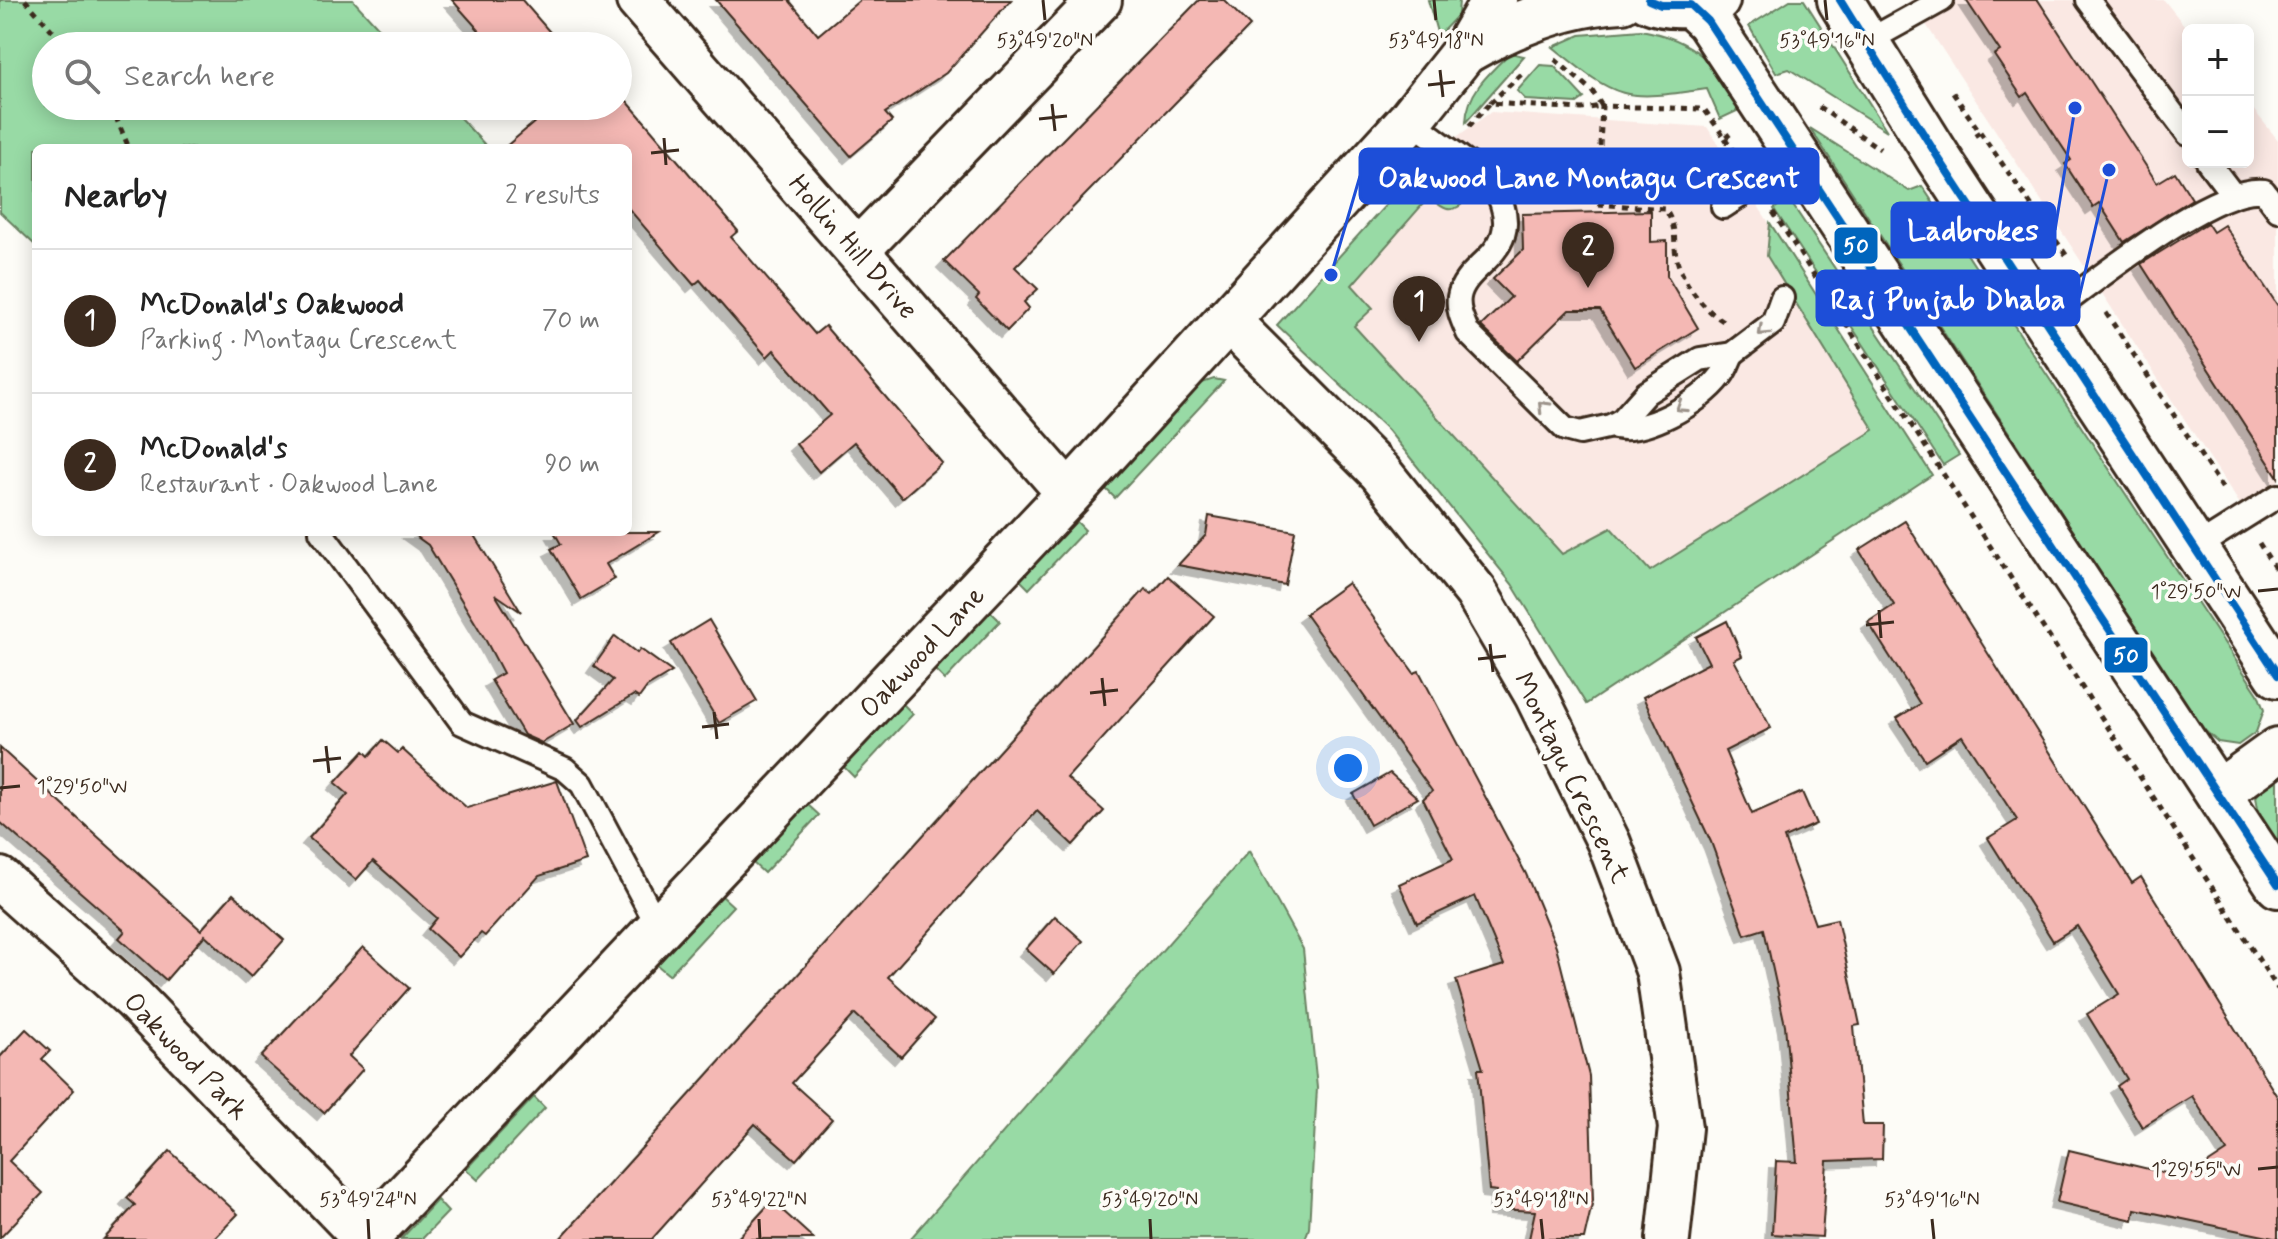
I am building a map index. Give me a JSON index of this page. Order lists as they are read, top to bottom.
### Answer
{
  "streets": {
    "main road": ["Oakwood Lane"],
    "street": ["Hollin Hill Drive", "Montagu Crescent", "Oakwood Park"]
  },
  "crossings": [
    ["Hollin Hill Drive", "Oakwood Lane"],
    ["Oakwood Lane", "Montagu Crescent"],
    ["Oakwood Lane", "Oakwood Park"]
  ],
  "places": ["Ladbrokes", "Raj Punjab Dhaba", "Oakwood Lane Montagu Crescent"],
  "lines": ["transit line 50"],
  "page": {
    "map_buttons": ["+", "−"],
    "search": "Search here",
    "heading": ["Nearby", "2 results"],
    "pins": ["2", "1"],
    "list": [
      {
        "mark": "1",
        "name": "McDonald's Oakwood",
        "note": "Parking · Montagu Crescent",
        "value": "70 m"
      },
      {
        "mark": "2",
        "name": "McDonald's",
        "note": "Restaurant · Oakwood Lane",
        "value": "90 m"
      }
    ]
  },
  "coordinates": [
    "53°49'20\"N",
    "53°49'18\"N",
    "53°49'16\"N",
    "1°29'50\"W",
    "1°29'55\"W",
    "53°49'24\"N",
    "53°49'22\"N"
  ]
}
